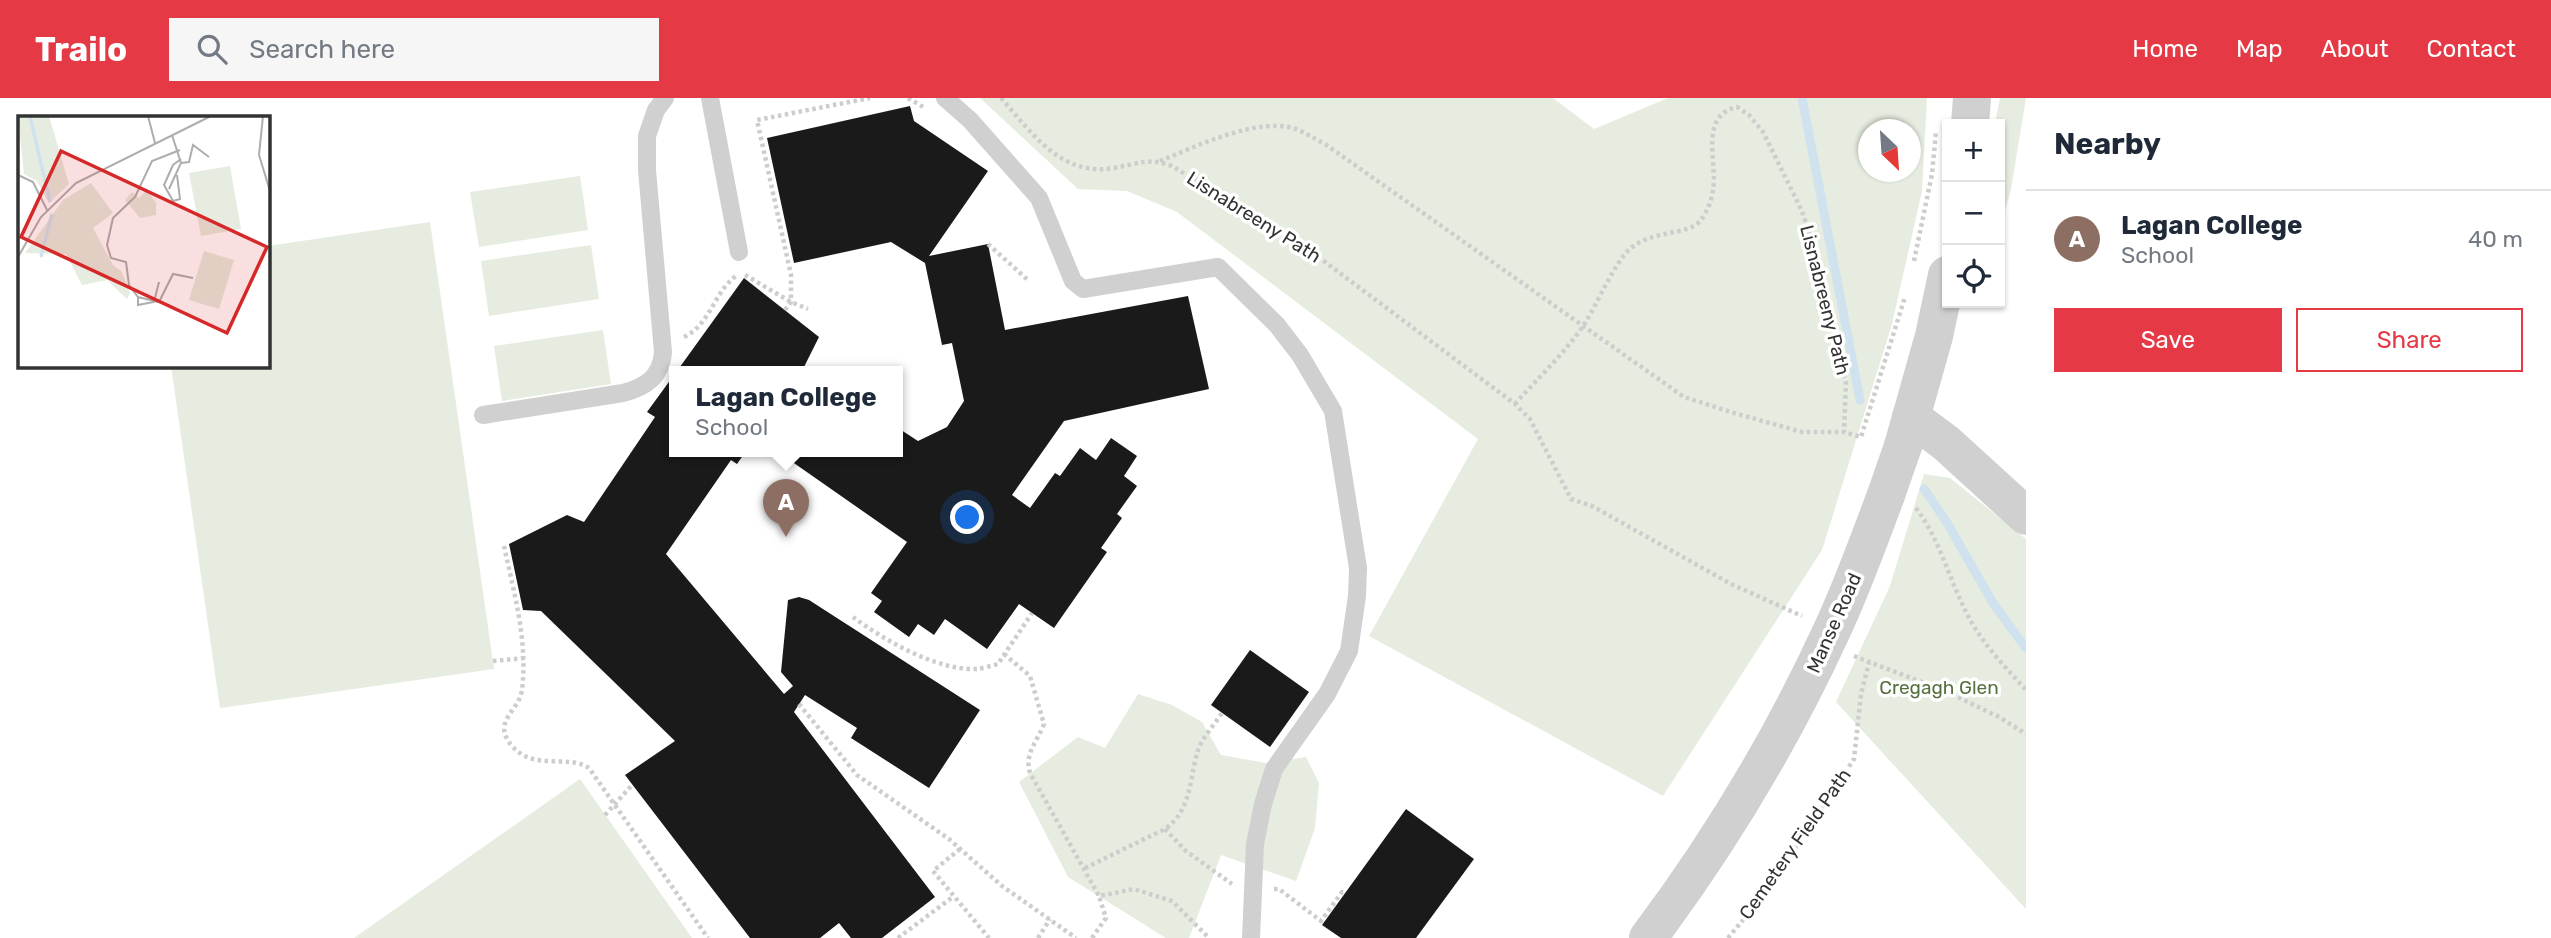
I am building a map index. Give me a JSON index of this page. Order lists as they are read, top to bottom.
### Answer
{
  "streets": {
    "street": ["Manse Road"],
    "path": ["Lisnabreeny Path", "Cemetery Field Path"]
  },
  "crossings": [
    ["Lisnabreeny Path", "Manse Road"]
  ],
  "parks": ["Cregagh Glen"],
  "north": "bottom right",
  "page": {
    "header": "Trailo",
    "search": "Search here",
    "nav": [
      "Home",
      "Map",
      "About",
      "Contact"
    ],
    "heading": "Nearby",
    "map_buttons": ["+", "−"],
    "list": [
      {
        "mark": "A",
        "name": "Lagan College",
        "note": "School",
        "value": "40 m"
      }
    ],
    "buttons": ["Save", "Share"],
    "popup": ["Lagan College", "School"],
    "pins": "A"
  }
}
